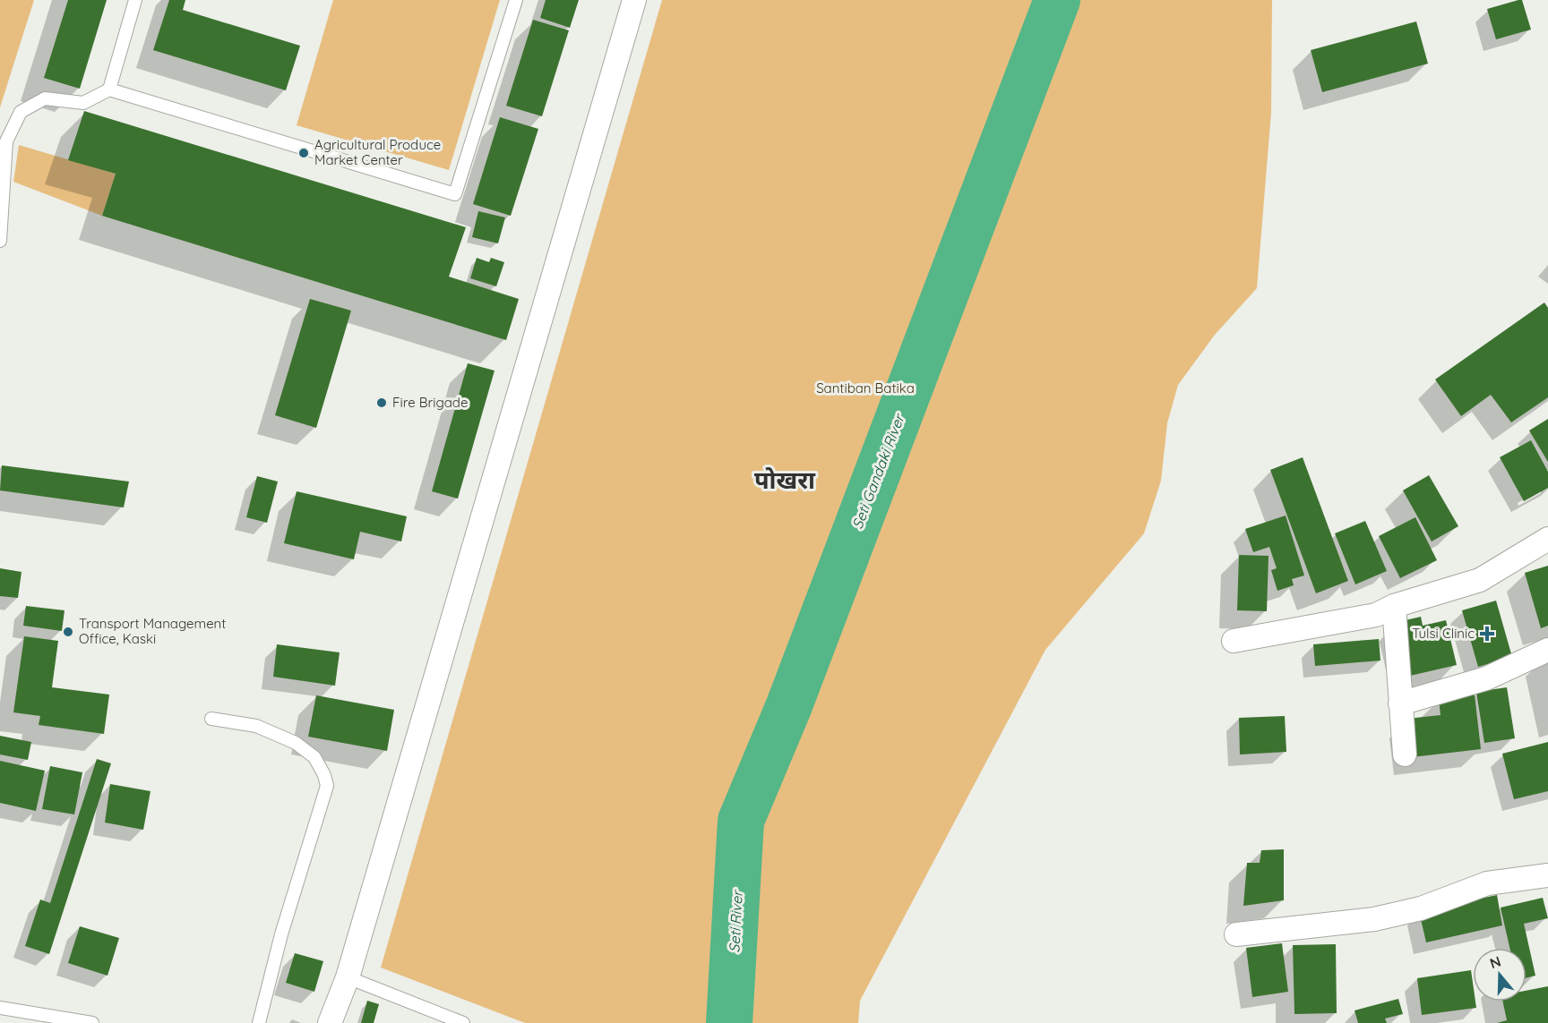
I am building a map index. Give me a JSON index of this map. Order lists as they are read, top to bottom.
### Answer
{
  "districts": ["पोखरा"],
  "water": ["Seti Gandaki River", "Seti River"],
  "parks": ["Santiban Batika"],
  "places": {
    "other": ["Agricultural Produce Market Center", "Fire Brigade", "Transport Management Office, Kaski"],
    "health": ["Tulsi Clinic"]
  },
  "north": "top"
}
